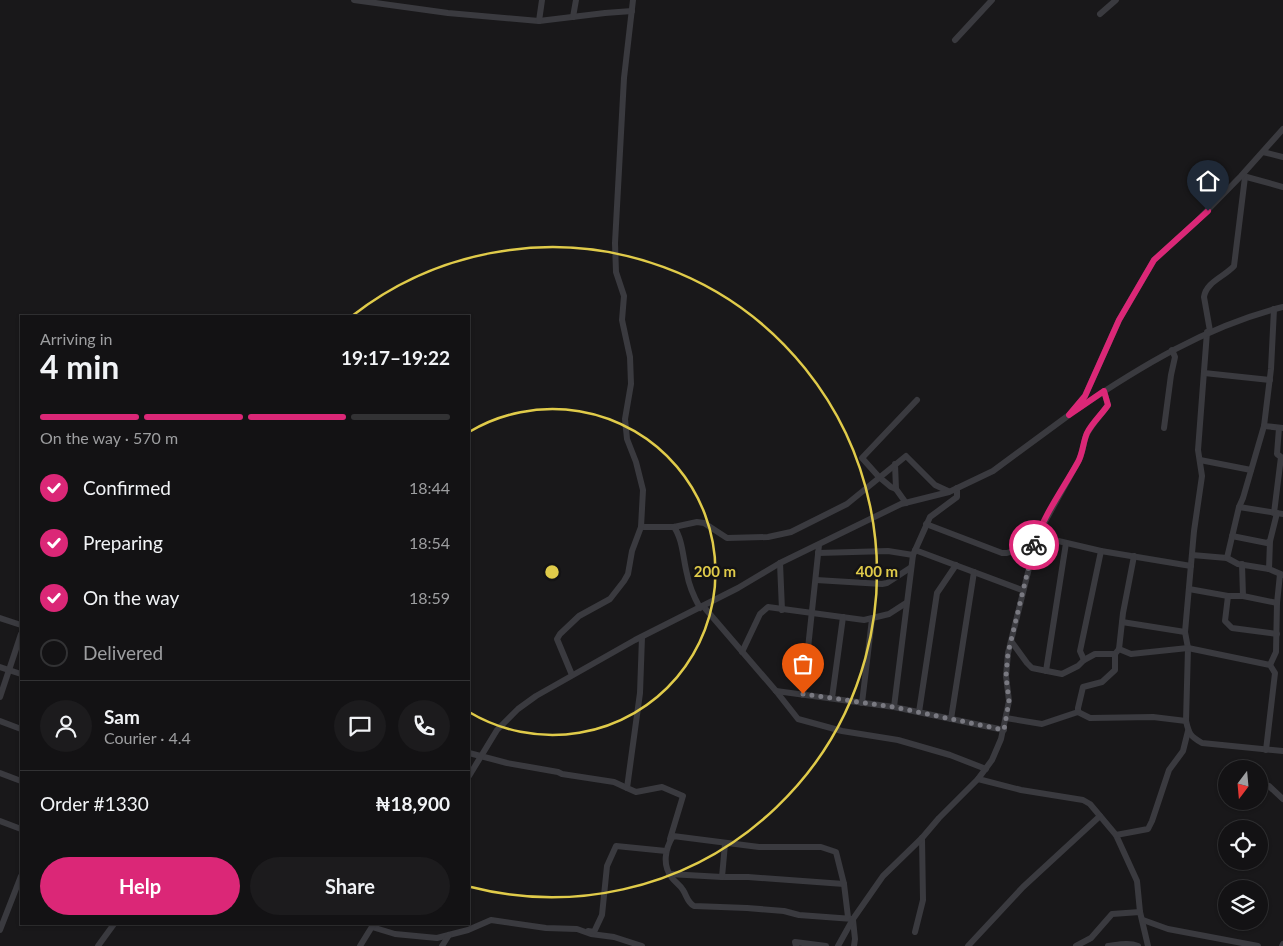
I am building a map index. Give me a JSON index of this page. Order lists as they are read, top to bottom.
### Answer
{
  "north": "bottom",
  "page": {
    "heading": ["4 min", "Arriving in", "19:17–19:22"],
    "panel": [
      "Sam",
      "Courier · 4.4",
      "Order #1330",
      "₦18,900"
    ],
    "bar": "On the way · 570 m",
    "list": [
      ["Confirmed", "18:44"],
      ["Preparing", "18:54"],
      ["On the way", "18:59"],
      "Delivered"
    ],
    "buttons": ["Help", "Share"]
  },
  "rings": ["200 m", "400 m"]
}
